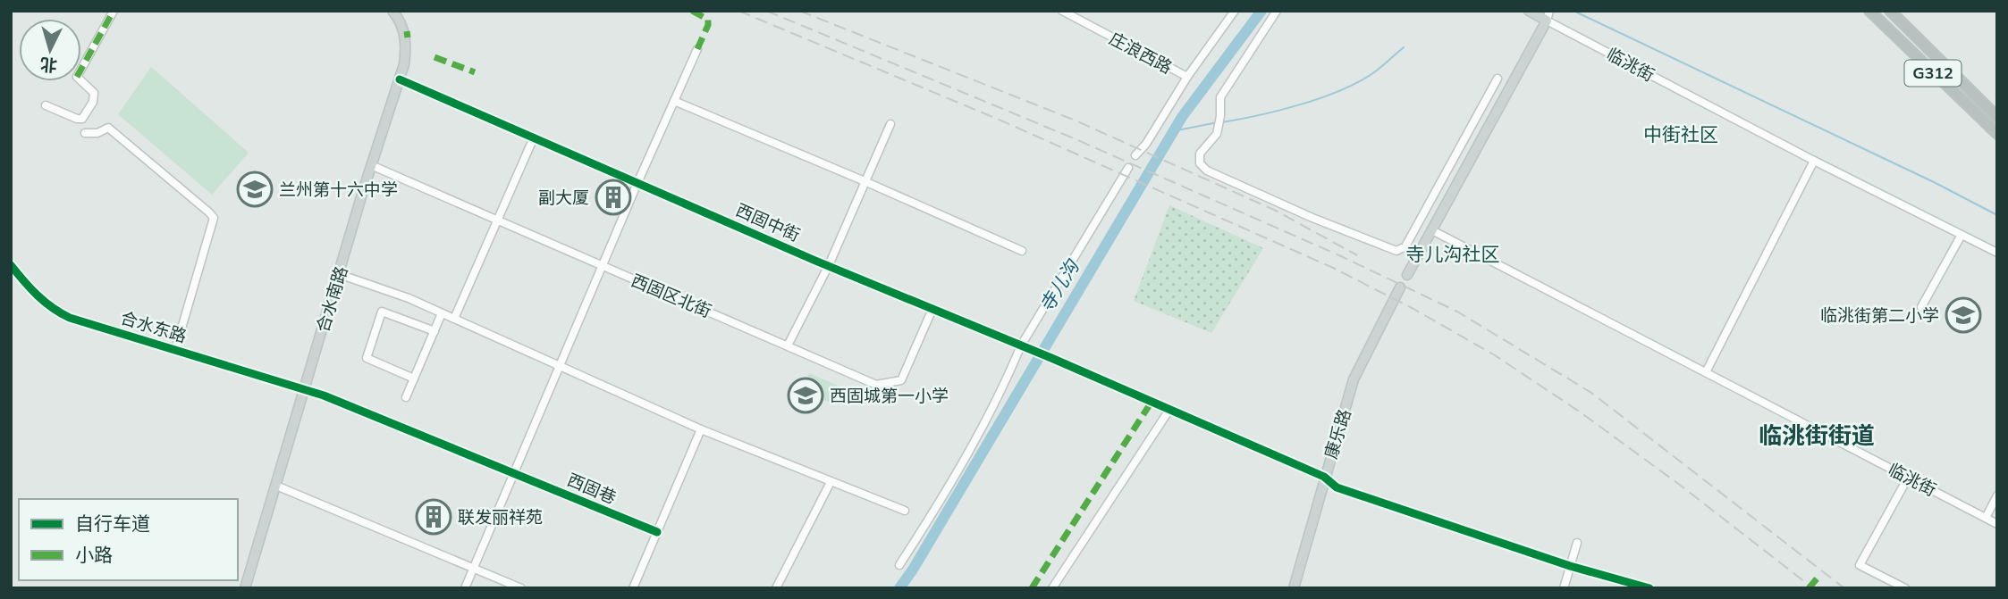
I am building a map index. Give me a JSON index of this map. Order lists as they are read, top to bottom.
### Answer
{
  "streets": {
    "highway": ["G312"],
    "main road": ["合水南路", "康乐路"],
    "street": [
      "庄浪西路",
      "临洮街",
      "西固中街",
      "西固区北街",
      "合水东路",
      "西固巷"
    ]
  },
  "crossings": [
    ["西固中街", "西固区北街"],
    ["西固中街", "合水南路"],
    ["西固中街", "康乐路"],
    ["西固区北街", "合水南路"],
    ["合水南路", "合水东路"],
    ["合水东路", "西固巷"]
  ],
  "districts": ["中街社区", "寺儿沟社区", "临洮街街道"],
  "water": ["寺儿沟"],
  "places": {
    "school or university": ["兰州第十六中学", "临洮街第二小学", "西固城第一小学"],
    "building": ["副大厦", "联发丽祥苑"]
  },
  "legend": ["自行车道", "小路"],
  "north": "bottom"
}
